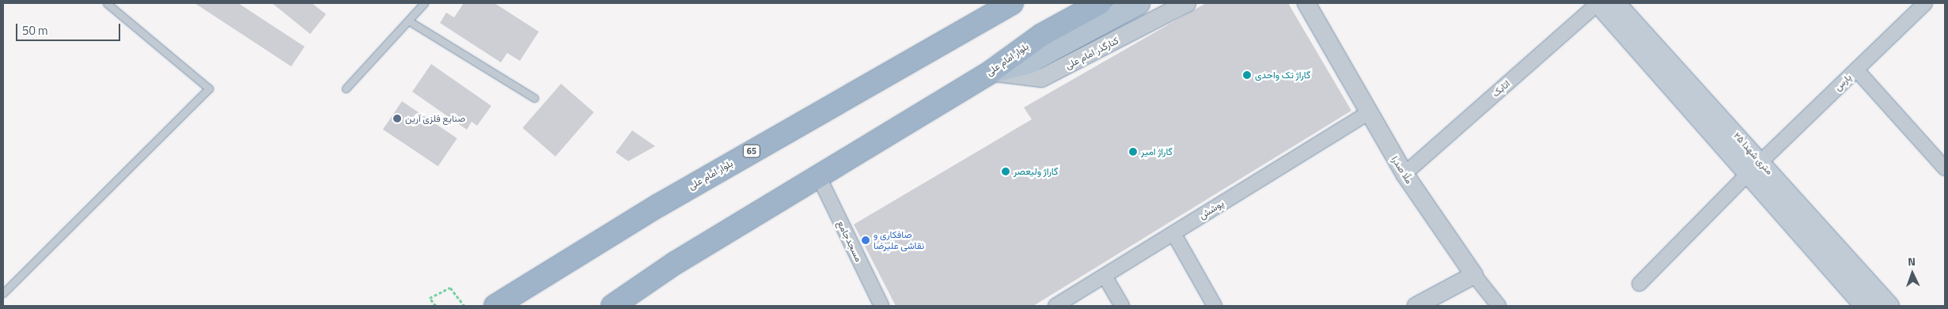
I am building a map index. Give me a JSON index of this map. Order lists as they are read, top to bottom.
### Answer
{
  "streets": {
    "highway": ["بلوار امام علی", "65"],
    "main road": ["۲۵ متری شهدا"],
    "street": [
      "کنارگذر امام علی",
      "پارس",
      "اتابک",
      "ملّا صدرا",
      "پوشش",
      "مسجدجامع"
    ]
  },
  "crossings": [
    ["کنارگذر امام علی", "بلوار امام علی"],
    ["بلوار امام علی", "مسجدجامع"],
    ["پارس", "۲۵ متری شهدا"],
    ["اتابک", "۲۵ متری شهدا"],
    ["اتابک", "ملّا صدرا"],
    ["ملّا صدرا", "پوشش"]
  ],
  "places": [
    "گاراژ تک واحدی",
    "صنایع فلزی آرین",
    "گاراژ امیر",
    "گاراژ ولیعصر",
    "صافکاری و نقاشی عليرضا"
  ],
  "scale_bar": "50 m",
  "north": "top"
}
